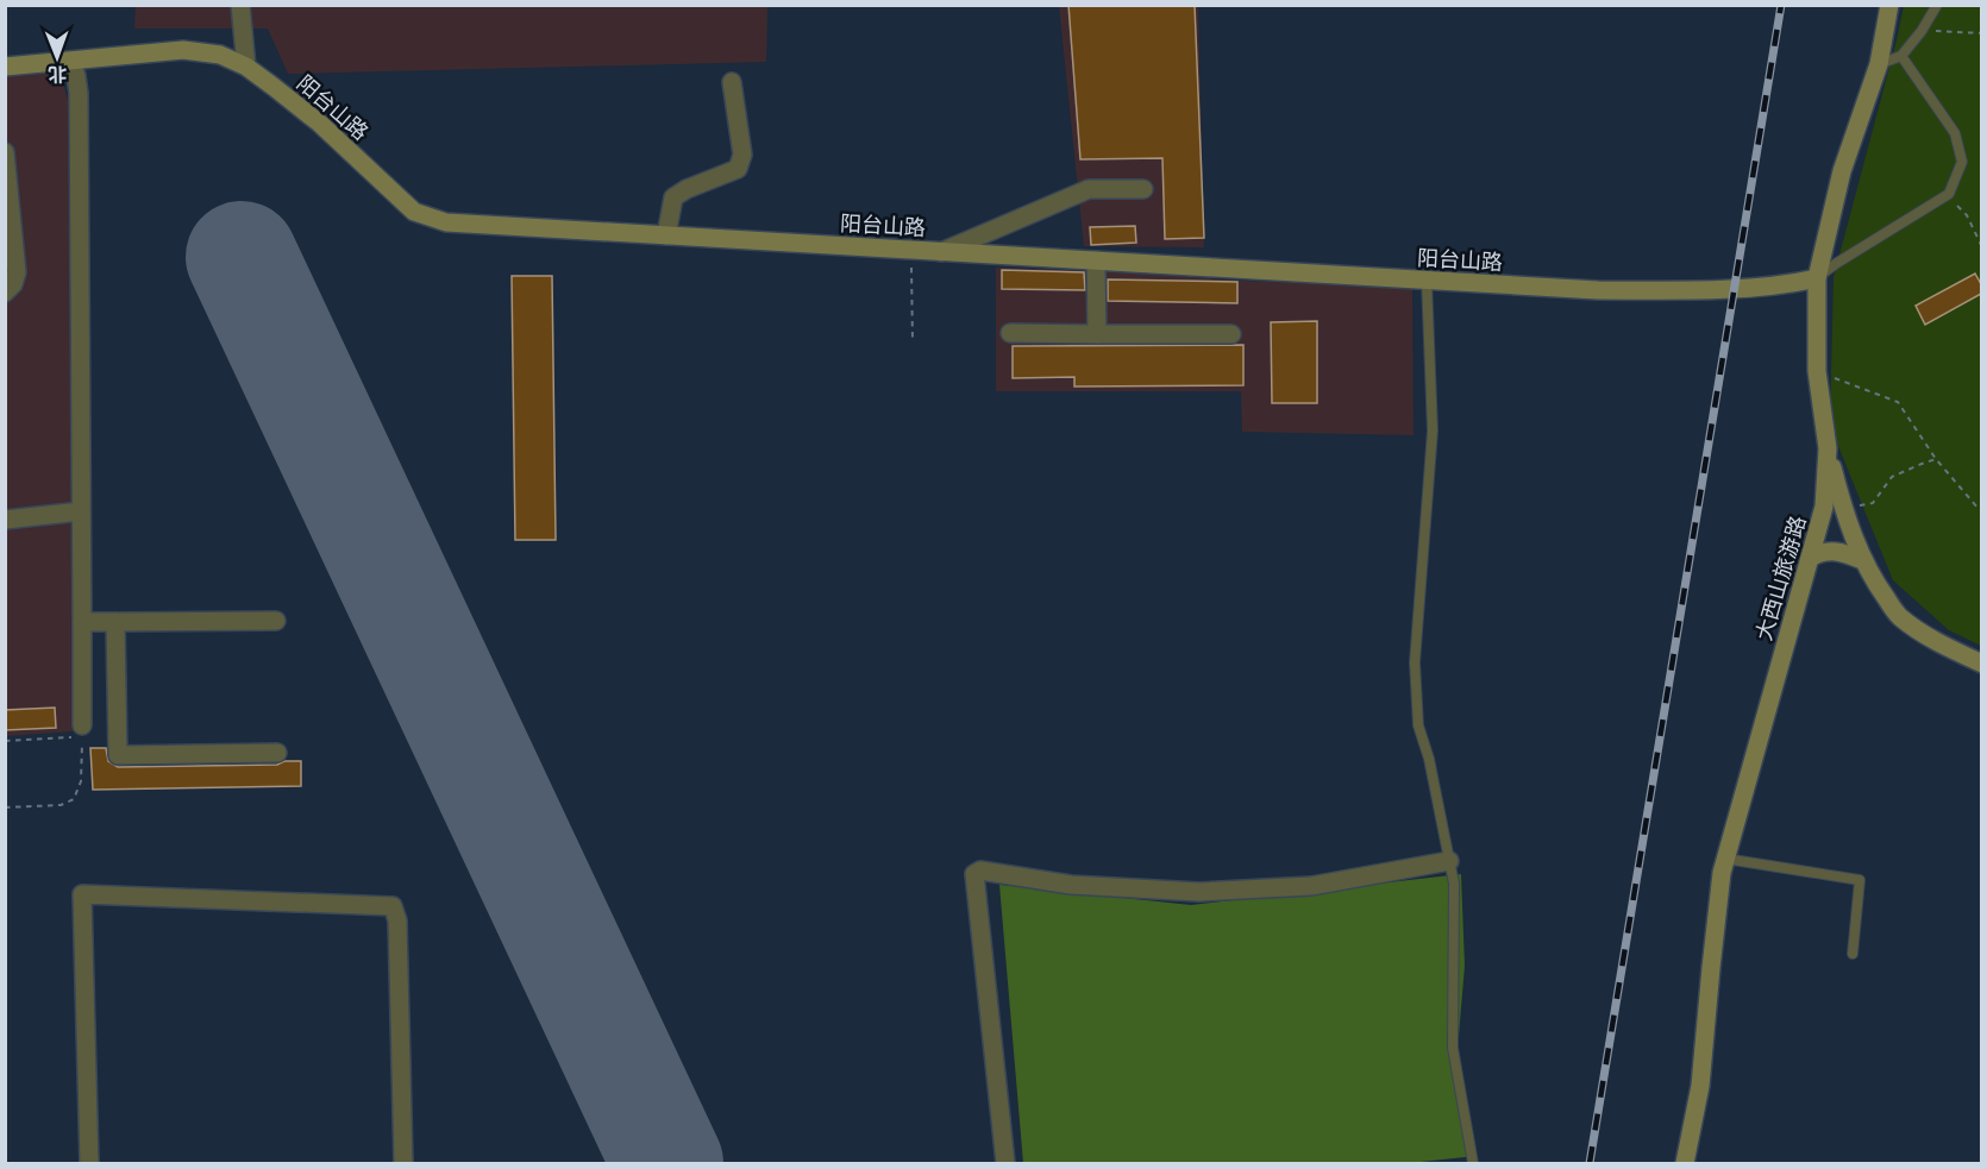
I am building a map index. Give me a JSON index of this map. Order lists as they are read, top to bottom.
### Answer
{
  "streets": {
    "street": ["阳台山路", "大西山旅游路"]
  },
  "crossings": [
    ["阳台山路", "大西山旅游路"]
  ],
  "north": "bottom"
}
